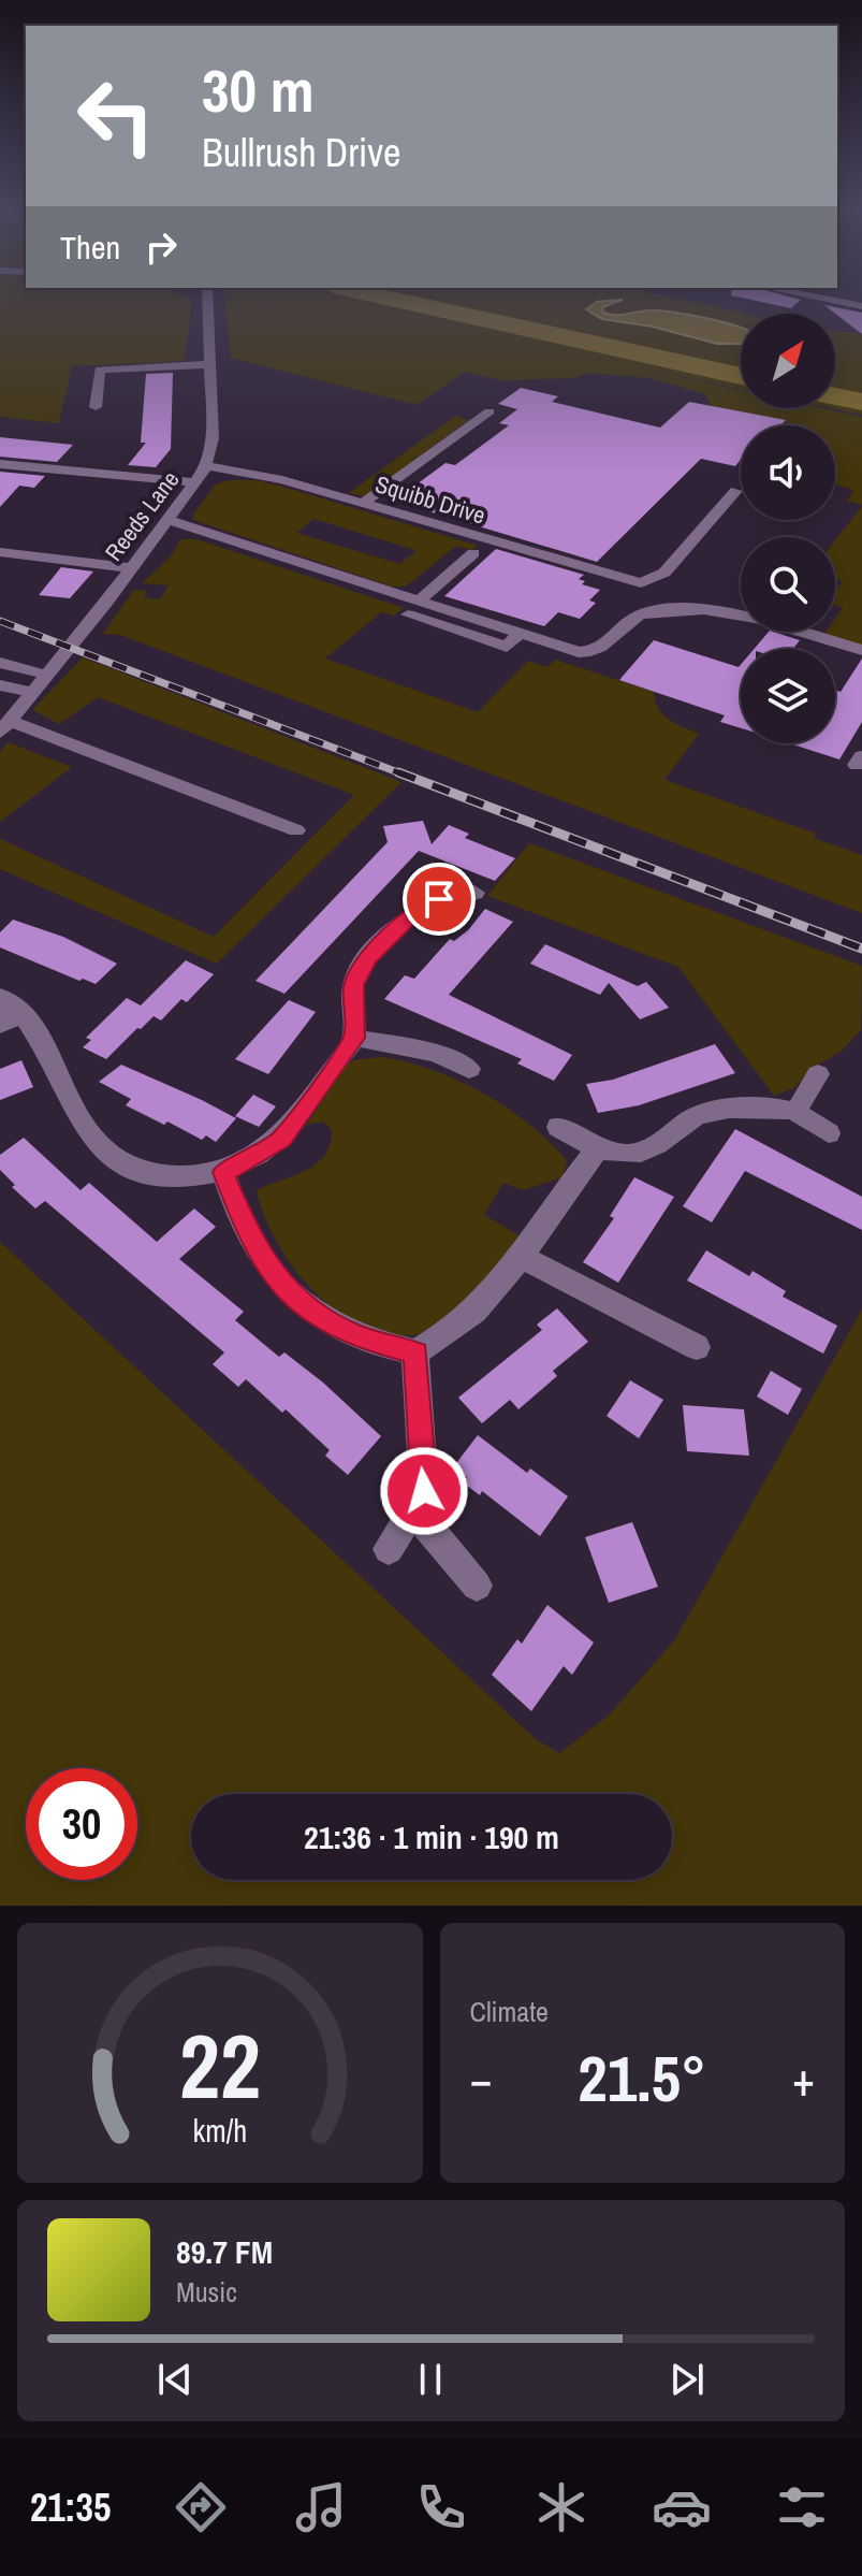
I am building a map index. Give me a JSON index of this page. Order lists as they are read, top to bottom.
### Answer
{
  "streets": {
    "street": ["Squibb Drive", "Reeds Lane"]
  },
  "crossings": [
    ["Squibb Drive", "Reeds Lane"]
  ],
  "north": "top right",
  "page": {
    "turn": ["30 m", "Bullrush Drive"],
    "then": "Then",
    "limit": "30",
    "trip": "21:36 · 1 min · 190 m",
    "tile": "Climate",
    "heat": ["−", "21.5°", "+"],
    "song": ["89.7 FM", "Music"],
    "tabs": "21:35",
    "gauge": ["22", "km/h"]
  }
}
